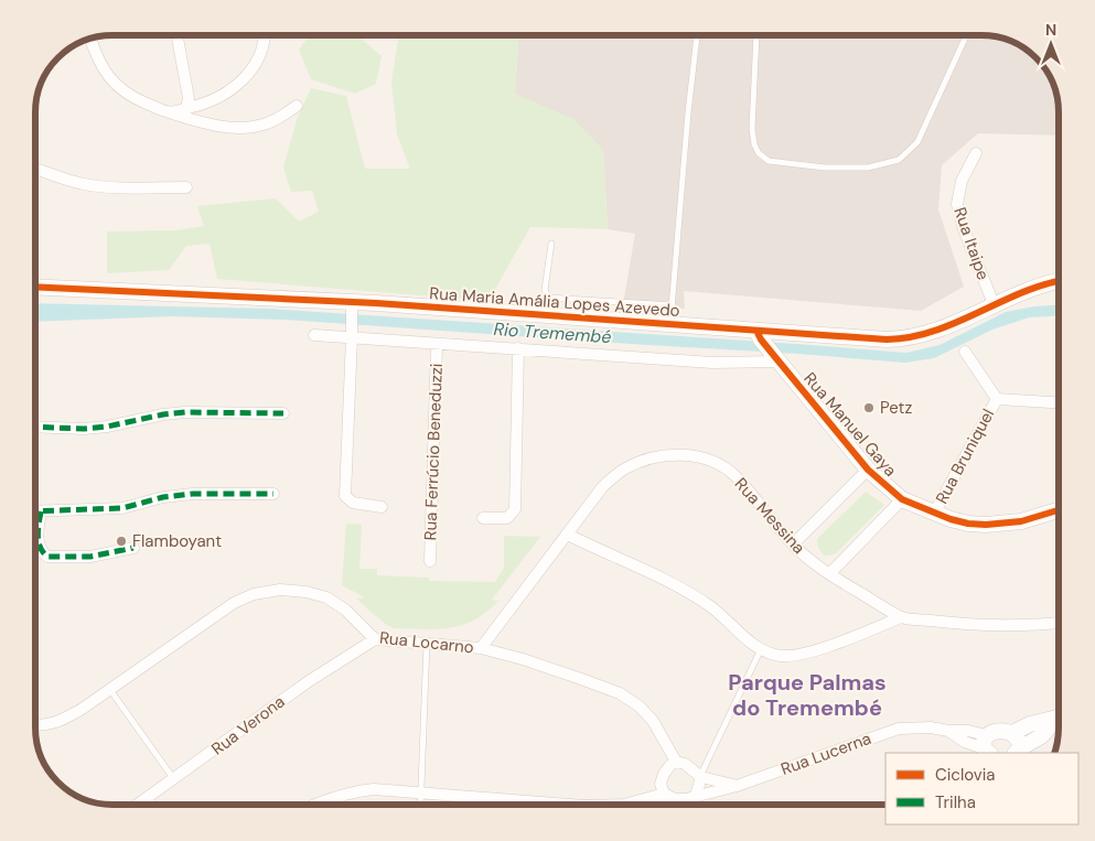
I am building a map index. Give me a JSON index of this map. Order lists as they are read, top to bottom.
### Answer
{
  "streets": {
    "main road": ["Rua Maria Amália Lopes Azevedo", "Rua Manuel Gaya"],
    "street": [
      "Rua Itaipe",
      "Rua Ferrúcio Beneduzzi",
      "Rua Bruniquel",
      "Rua Messina",
      "Rua Locarno",
      "Rua Verona",
      "Rua Lucerna"
    ]
  },
  "crossings": [
    ["Rua Itaipe", "Rua Maria Amália Lopes Azevedo"],
    ["Rua Maria Amália Lopes Azevedo", "Rua Manuel Gaya"],
    ["Rua Manuel Gaya", "Rua Bruniquel"],
    ["Rua Messina", "Rua Locarno"],
    ["Rua Locarno", "Rua Verona"],
    ["Rua Locarno", "Rua Lucerna"]
  ],
  "districts": ["Parque Palmas do Tremembé"],
  "water": ["Rio Tremembé"],
  "places": ["Petz", "Flamboyant"],
  "legend": ["Ciclovia", "Trilha"],
  "north": "top"
}
